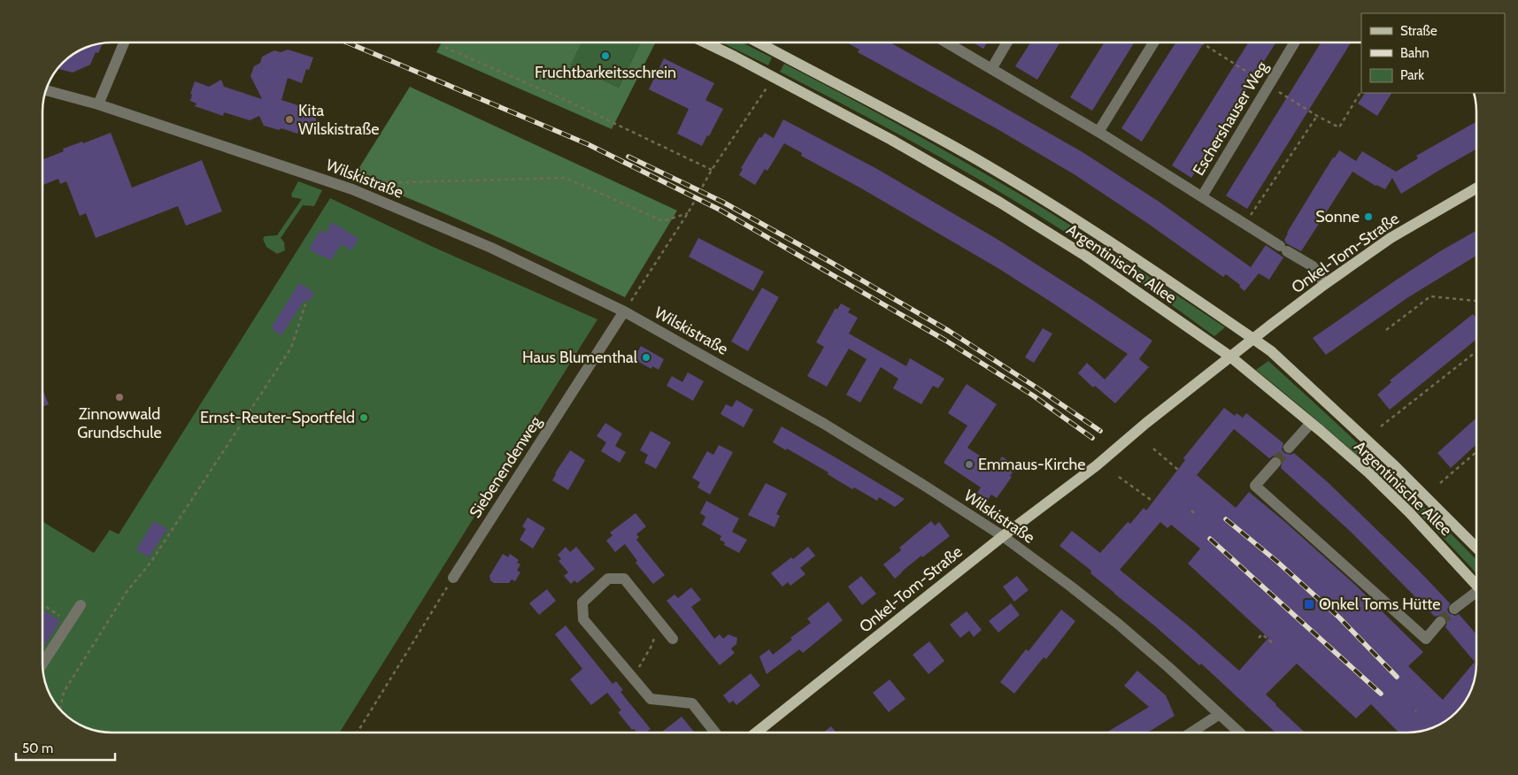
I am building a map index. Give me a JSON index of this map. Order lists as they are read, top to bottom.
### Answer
{
  "streets": {
    "main road": ["Onkel-Tom-Straße", "Argentinische Allee"],
    "street": ["Eschershauser Weg", "Wilskistraße", "Siebenendenweg"]
  },
  "crossings": [
    ["Eschershauser Weg", "Onkel-Tom-Straße"],
    ["Wilskistraße", "Onkel-Tom-Straße"],
    ["Wilskistraße", "Siebenendenweg"],
    ["Onkel-Tom-Straße", "Argentinische Allee"]
  ],
  "places": {
    "other": [
      "Fruchtbarkeitsschrein",
      "Kita Wilskistraße",
      "Sonne",
      "Haus Blumenthal",
      "Zinnowwald Grundschule",
      "Ernst-Reuter-Sportfeld",
      "Emmaus-Kirche"
    ],
    "transit": ["Onkel Toms Hütte"]
  },
  "legend": ["Straße", "Bahn", "Park"],
  "scale_bar": "50 m"
}
